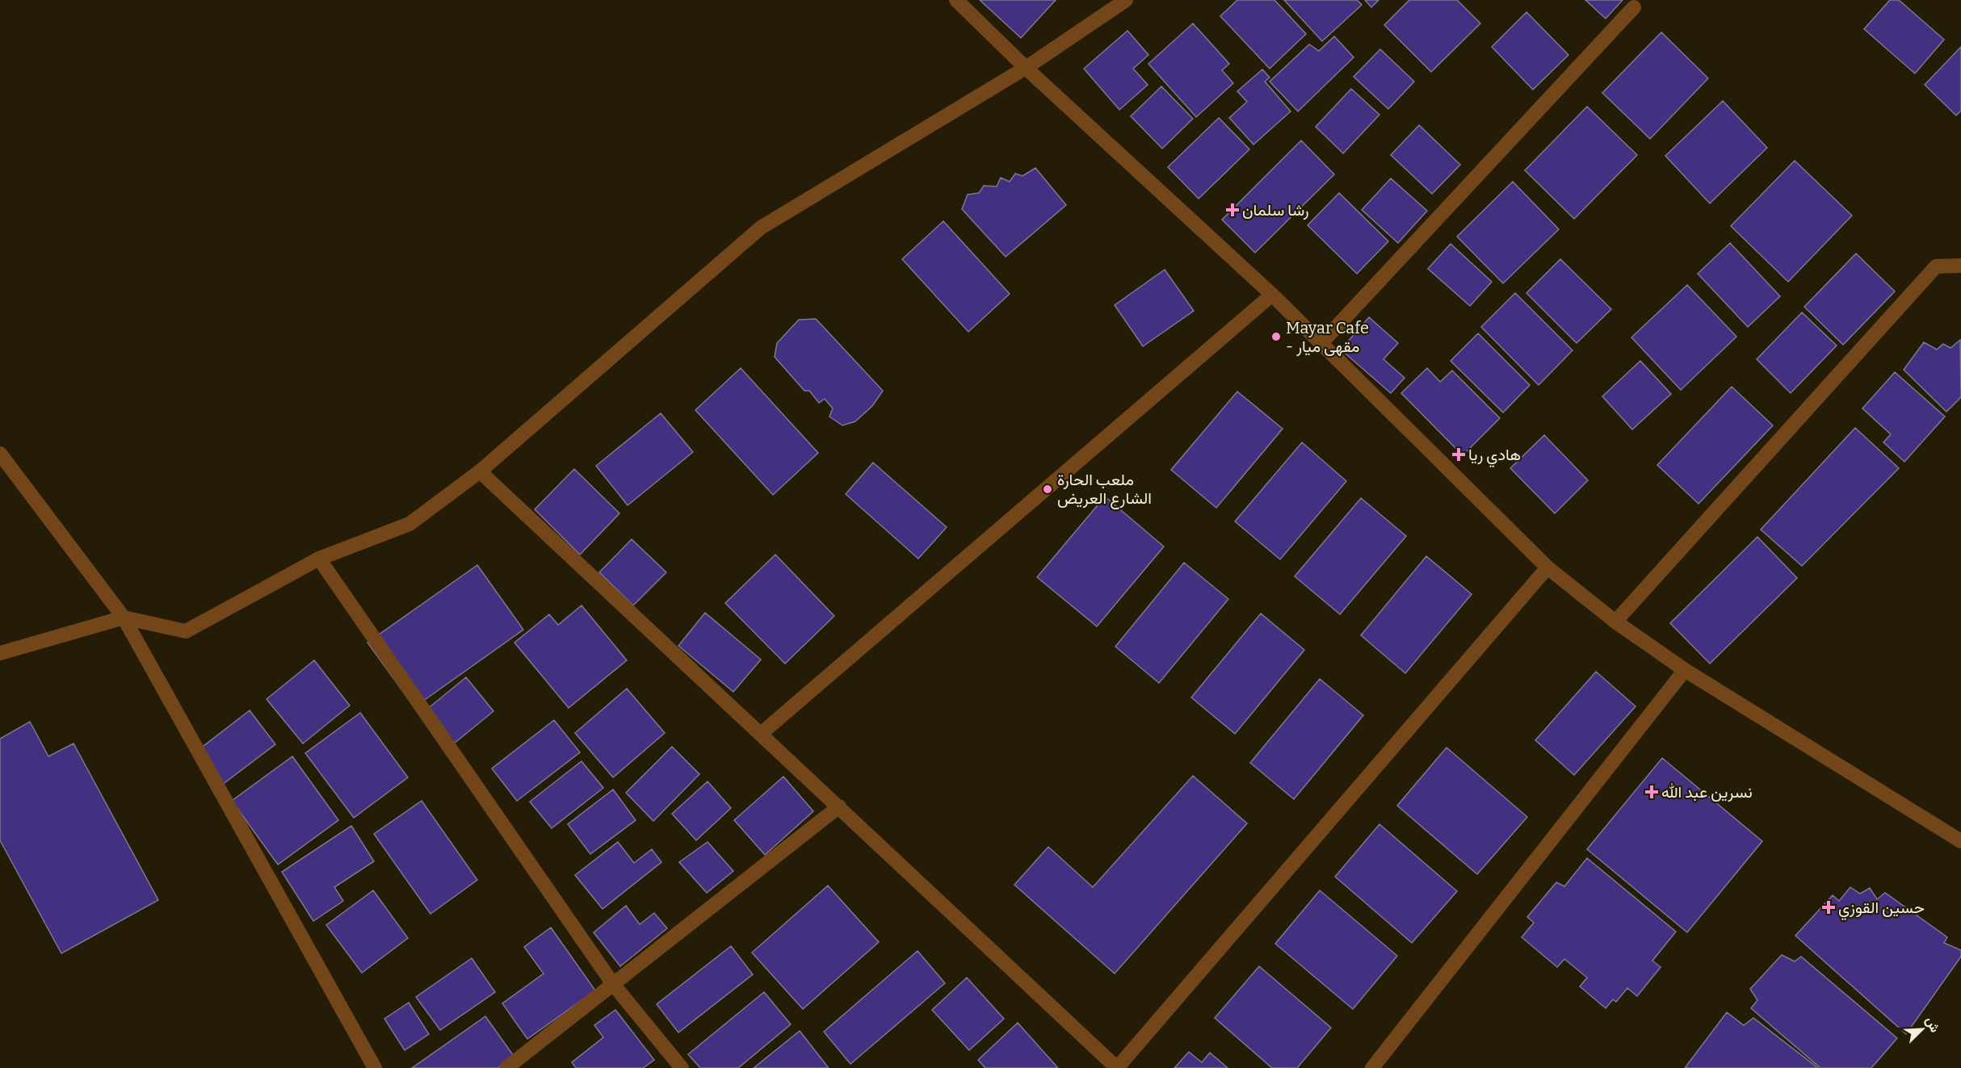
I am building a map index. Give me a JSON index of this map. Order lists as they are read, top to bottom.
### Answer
{
  "places": {
    "health": [
      "رشا سلمان",
      "هادي ريا",
      "نسرين عبد الله",
      "حسين القوزي"
    ],
    "other": ["Mayar Cafe - مقهى ميار", "ملعب الحارة الشارع العريض"]
  },
  "north": "top right"
}
